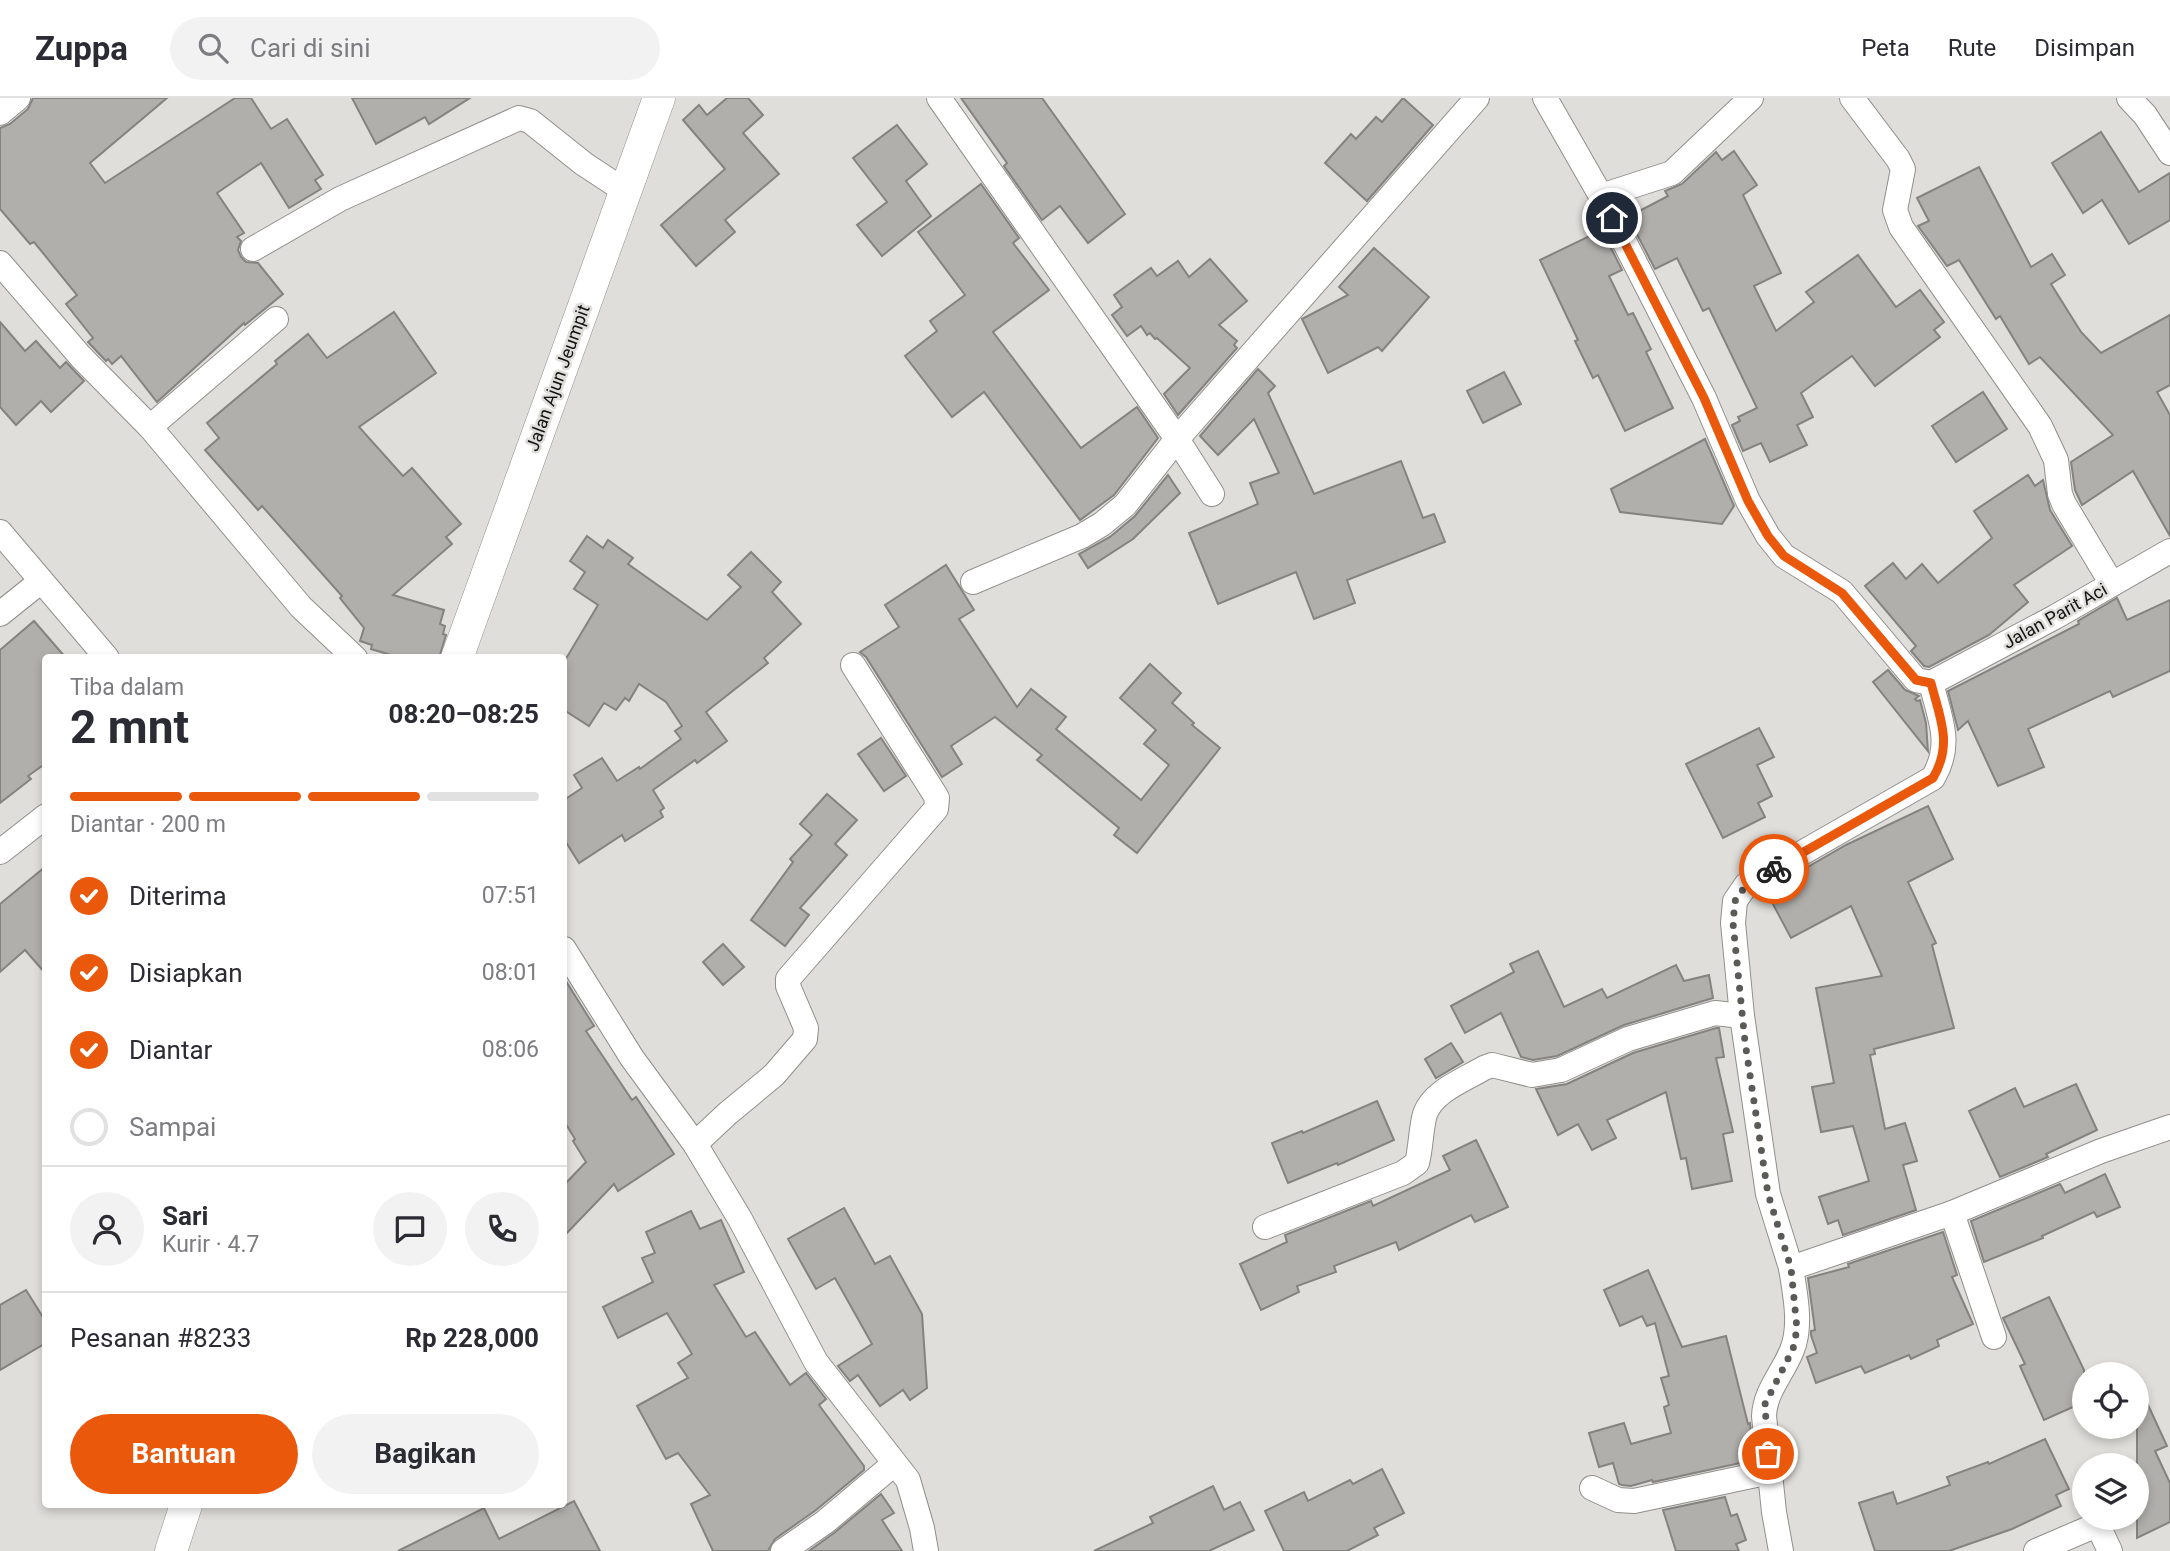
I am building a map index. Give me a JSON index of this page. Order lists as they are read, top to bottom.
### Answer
{
  "streets": {
    "street": ["Jalan Ajun Jeumpit", "Jalan Parit Aci"]
  },
  "page": {
    "header": "Zuppa",
    "search": "Cari di sini",
    "nav": ["Peta", "Rute", "Disimpan"],
    "heading": ["2 mnt", "Tiba dalam", "08:20–08:25"],
    "panel": [
      "Sari",
      "Kurir · 4.7",
      "Pesanan #8233",
      "Rp 228,000"
    ],
    "bar": "Diantar · 200 m",
    "list": [
      ["Diterima", "07:51"],
      ["Disiapkan", "08:01"],
      ["Diantar", "08:06"],
      "Sampai"
    ],
    "buttons": ["Bantuan", "Bagikan"]
  }
}
